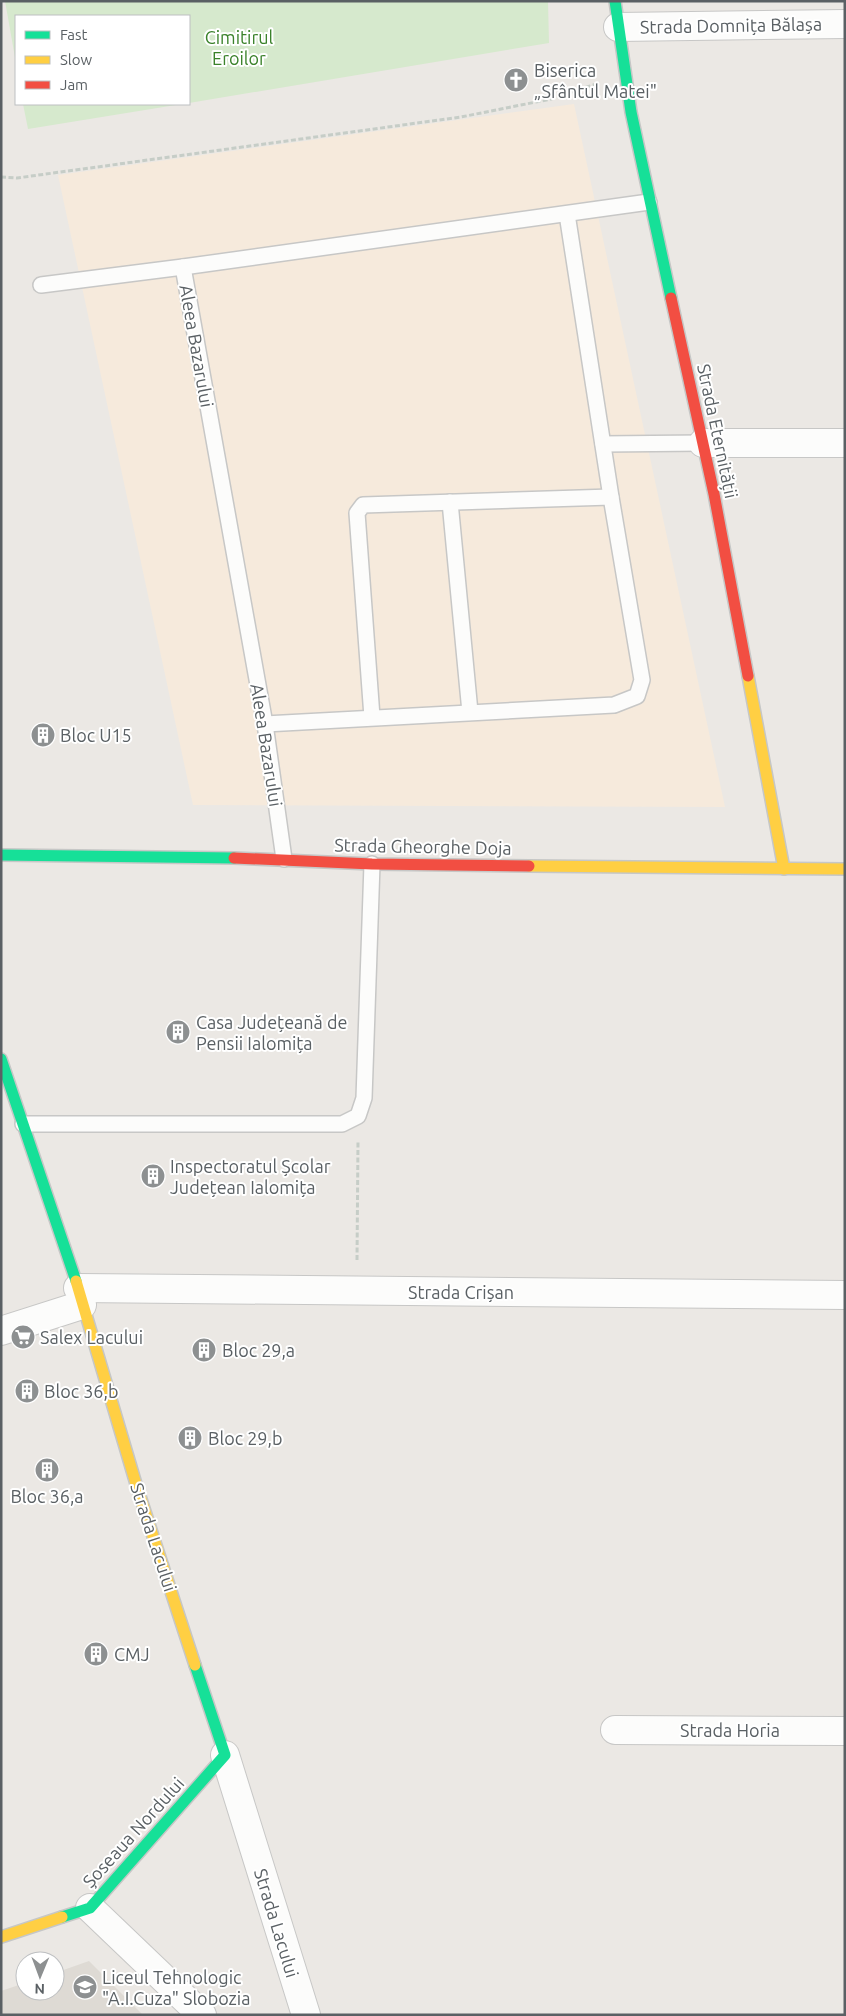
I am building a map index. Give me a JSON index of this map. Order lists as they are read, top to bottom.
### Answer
{
  "streets": {
    "street": [
      "Strada Domnița Bălașa",
      "Strada Eternității",
      "Strada Gheorghe Doja",
      "Strada Crișan",
      "Strada Lacului",
      "Strada Horia",
      "Șoseaua Nordului"
    ],
    "lane": ["Aleea Bazarului"]
  },
  "crossings": [
    ["Strada Domnița Bălașa", "Strada Eternității"],
    ["Aleea Bazarului", "Strada Eternității"],
    ["Aleea Bazarului", "Strada Gheorghe Doja"],
    ["Strada Eternității", "Strada Gheorghe Doja"],
    ["Strada Crișan", "Strada Lacului"],
    ["Strada Lacului", "Șoseaua Nordului"]
  ],
  "parks": ["Cimitirul Eroilor"],
  "places": {
    "church": ["Biserica „Sfântul Matei\""],
    "building": [
      "Bloc U15",
      "Casa Județeană de Pensii Ialomița",
      "Inspectoratul Școlar Județean Ialomița",
      "Bloc 29,a",
      "Bloc 36,b",
      "Bloc 29,b",
      "Bloc 36,a",
      "CMJ"
    ],
    "supermarket": ["Salex Lacului"],
    "school or university": ["Liceul Tehnologic \"A.I.Cuza\" Slobozia"]
  },
  "legend": ["Fast", "Slow", "Jam"],
  "north": "bottom"
}
